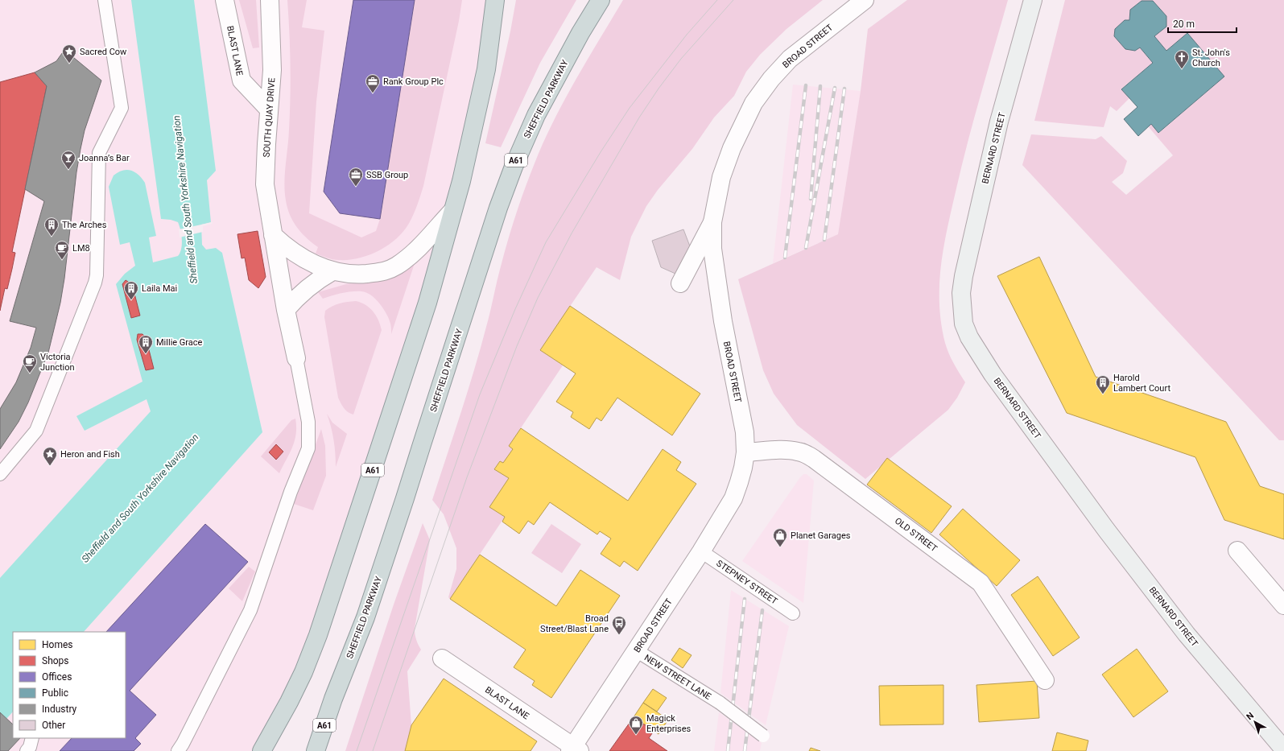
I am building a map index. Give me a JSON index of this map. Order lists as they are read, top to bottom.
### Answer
{
  "streets": {
    "highway": ["SHEFFIELD PARKWAY", "A61"],
    "main road": ["BERNARD STREET"],
    "street": [
      "BROAD STREET",
      "BLAST LANE",
      "SOUTH QUAY DRIVE",
      "OLD STREET"
    ],
    "lane": ["STEPNEY STREET", "NEW STREET LANE"]
  },
  "crossings": [
    ["BROAD STREET", "BLAST LANE"],
    ["BROAD STREET", "OLD STREET"],
    ["BROAD STREET", "STEPNEY STREET"],
    ["BROAD STREET", "NEW STREET LANE"],
    ["BLAST LANE", "SOUTH QUAY DRIVE"]
  ],
  "water": ["Sheffield and South Yorkshire Navigation"],
  "places": {
    "place": ["Sacred Cow", "Heron and Fish"],
    "church": ["St. John's Church"],
    "office": ["Rank Group Plc", "SSB Group"],
    "bar": ["Joanna’s Bar"],
    "building": [
      "The Arches",
      "Laila Mai",
      "Millie Grace",
      "Harold Lambert Court"
    ],
    "cafe": ["LM8", "Victoria Junction"],
    "shop": ["Planet Garages", "Magick Enterprises"],
    "bus stop": ["Broad Street/Blast Lane"]
  },
  "legend": [
    "Homes",
    "Shops",
    "Offices",
    "Public",
    "Industry",
    "Other"
  ],
  "scale_bar": "20 m",
  "north": "top left"
}
